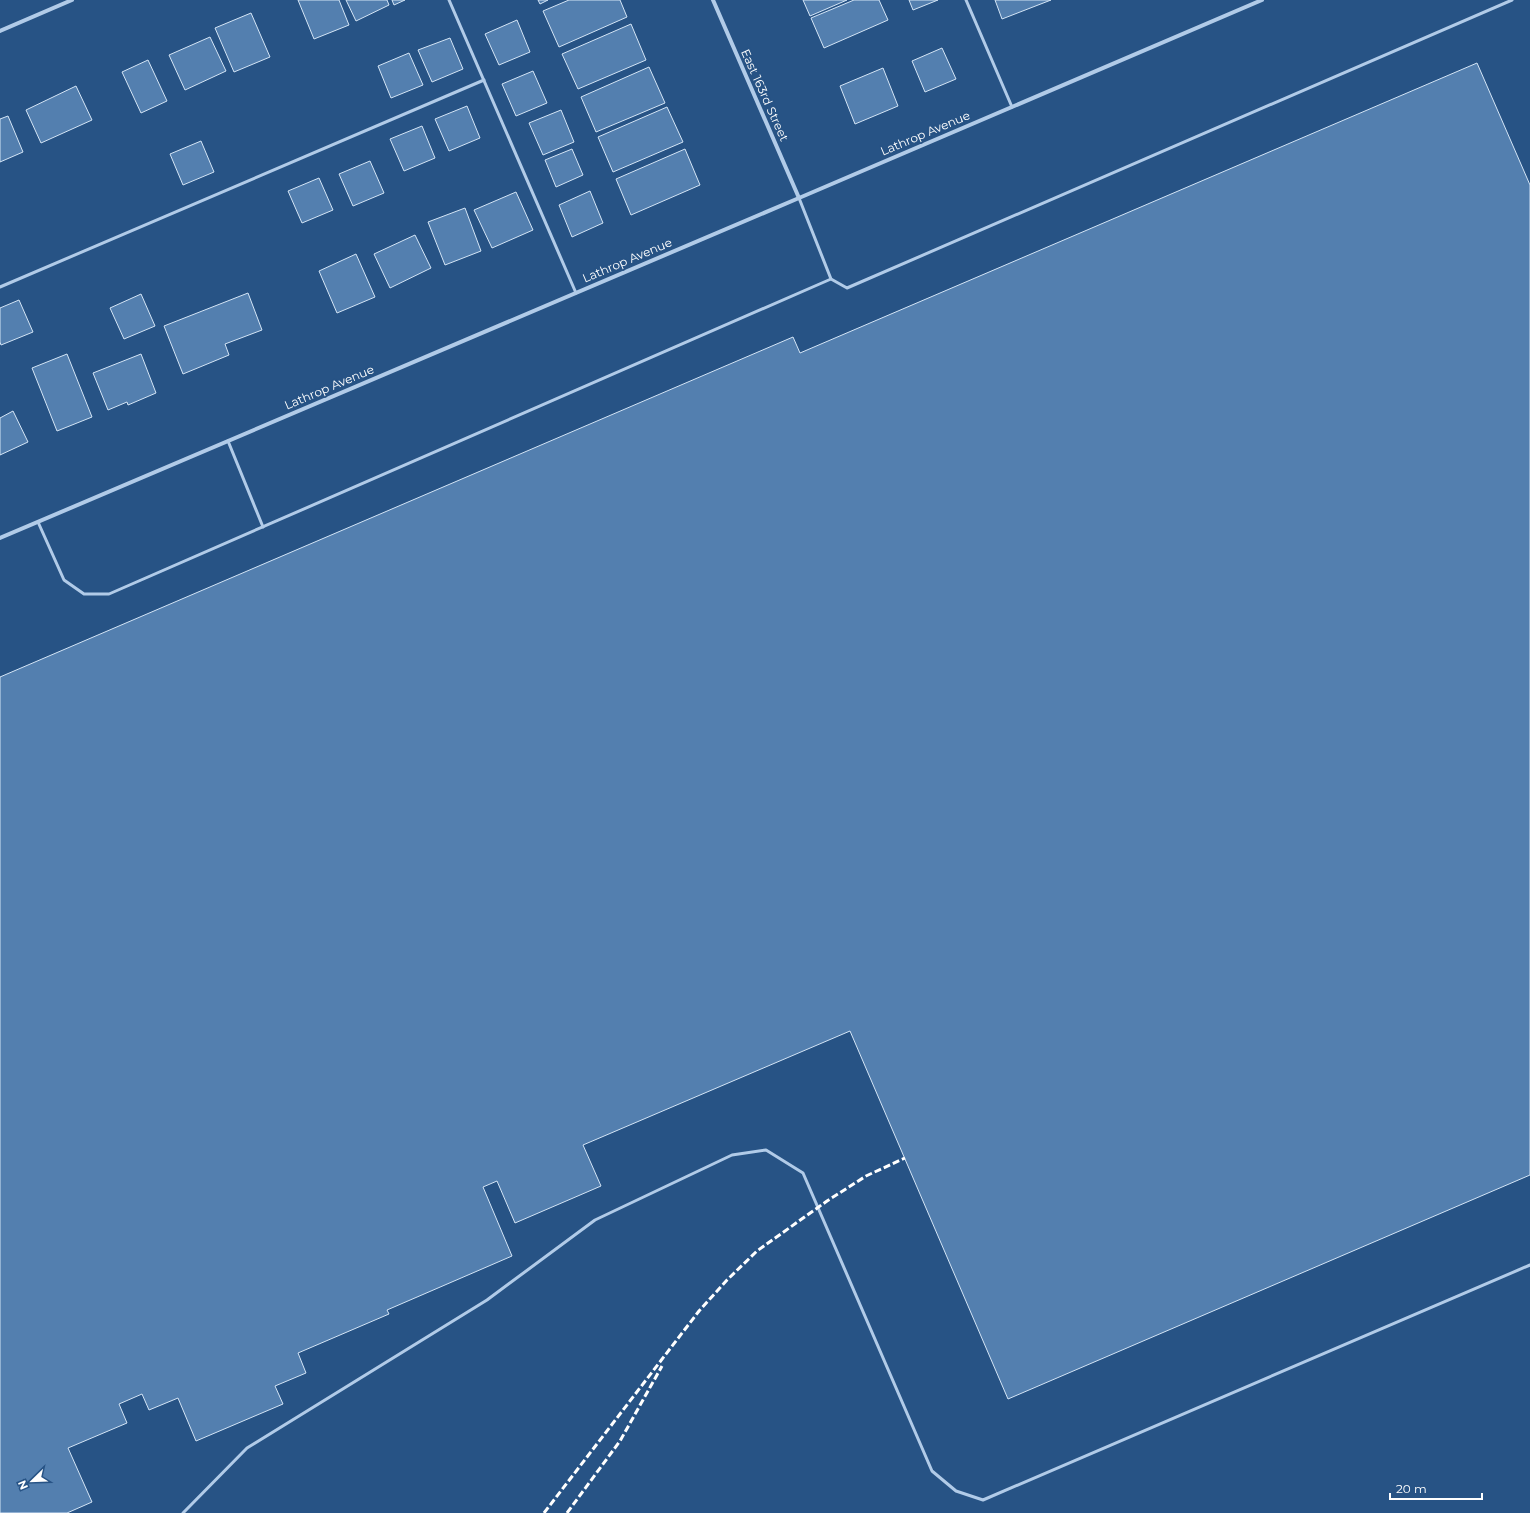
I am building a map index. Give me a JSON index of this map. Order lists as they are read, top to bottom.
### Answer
{
  "streets": {
    "street": ["East 163rd Street", "Lathrop Avenue"]
  },
  "crossings": [
    ["East 163rd Street", "Lathrop Avenue"]
  ],
  "scale_bar": "20 m",
  "north": "bottom left"
}
